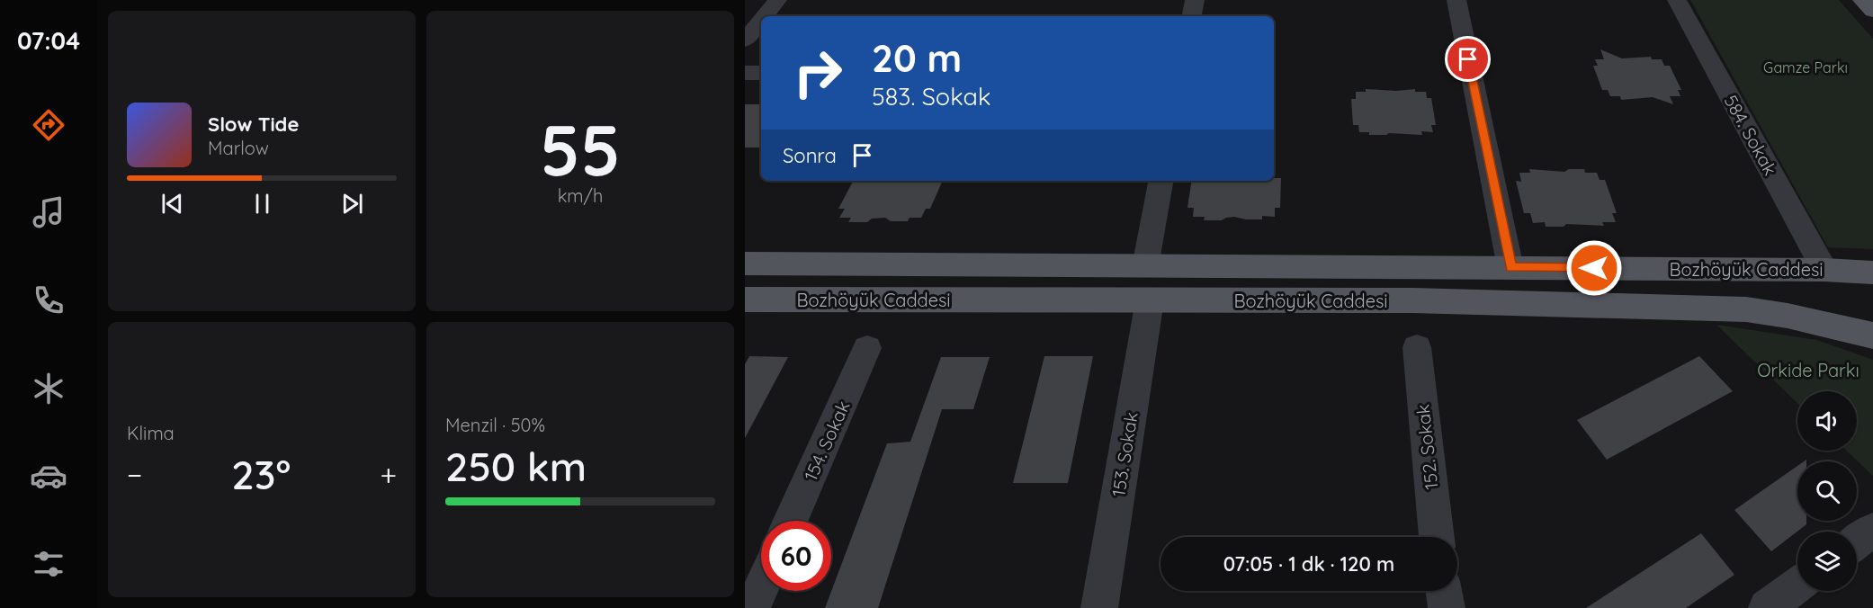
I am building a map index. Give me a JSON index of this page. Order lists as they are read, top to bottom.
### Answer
{
  "streets": {
    "main road": ["Bozhöyük Caddesi"],
    "street": [
      "584. Sokak",
      "154. Sokak",
      "152. Sokak",
      "153. Sokak"
    ]
  },
  "crossings": [
    ["584. Sokak", "Bozhöyük Caddesi"],
    ["Bozhöyük Caddesi", "153. Sokak"]
  ],
  "parks": ["Gamze Parkı", "Orkide Parkı"],
  "page": {
    "tabs": "07:04",
    "tile": [
      ["55", "km/h"],
      "Klima",
      ["Menzil · 50%", "250 km"]
    ],
    "turn": ["20 m", "583. Sokak"],
    "song": ["Slow Tide", "Marlow"],
    "then": "Sonra",
    "heat": ["−", "23°", "+"],
    "limit": "60",
    "trip": "07:05 · 1 dk · 120 m"
  }
}
